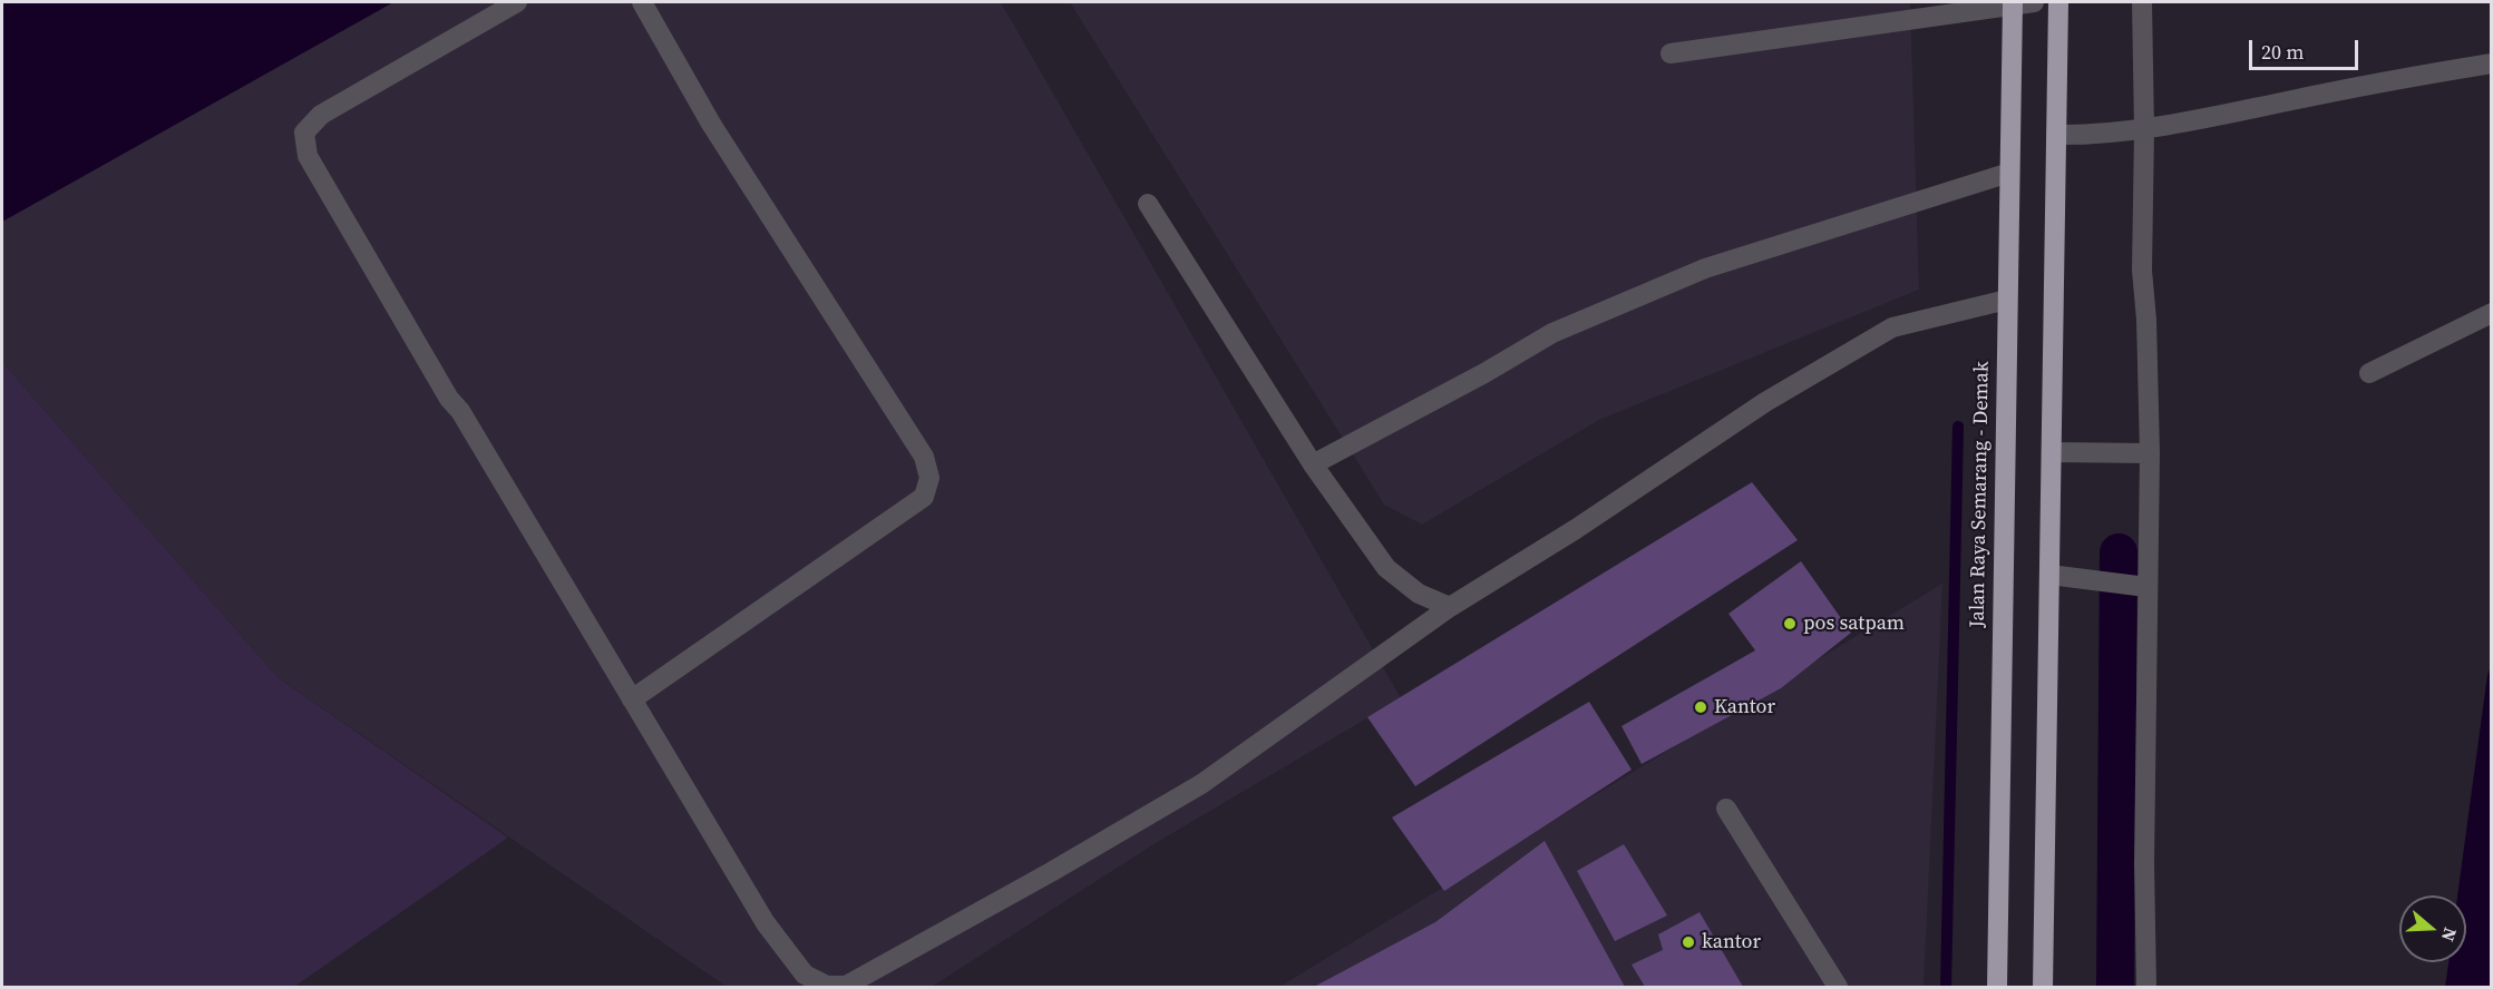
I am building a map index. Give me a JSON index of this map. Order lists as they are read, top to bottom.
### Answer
{
  "streets": {
    "highway": ["Jalan Raya Semarang - Demak"]
  },
  "places": ["pos satpam", "Kantor", "kantor"],
  "scale_bar": "20 m",
  "north": "right"
}
